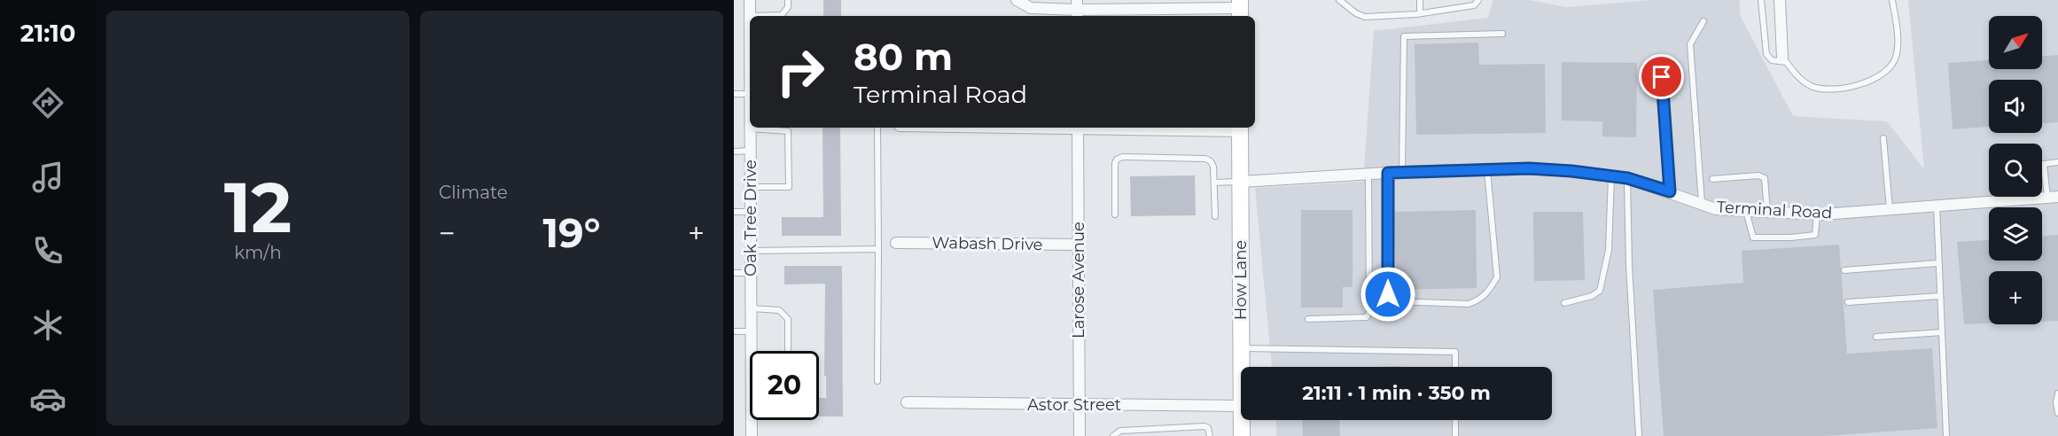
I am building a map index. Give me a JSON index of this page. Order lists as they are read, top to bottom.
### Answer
{
  "streets": {
    "main road": ["How Lane"],
    "street": [
      "Terminal Road",
      "Oak Tree Drive",
      "Wabash Drive",
      "Larose Avenue",
      "Astor Street"
    ]
  },
  "crossings": [
    ["Terminal Road", "How Lane"],
    ["Wabash Drive", "Larose Avenue"],
    ["Larose Avenue", "Astor Street"]
  ],
  "north": "top right",
  "page": {
    "tabs": "21:10",
    "tile": [
      ["12", "km/h"],
      "Climate"
    ],
    "map_buttons": "+",
    "turn": ["80 m", "Terminal Road"],
    "heat": ["−", "19°", "+"],
    "limit": "20",
    "trip": "21:11 · 1 min · 350 m"
  }
}
